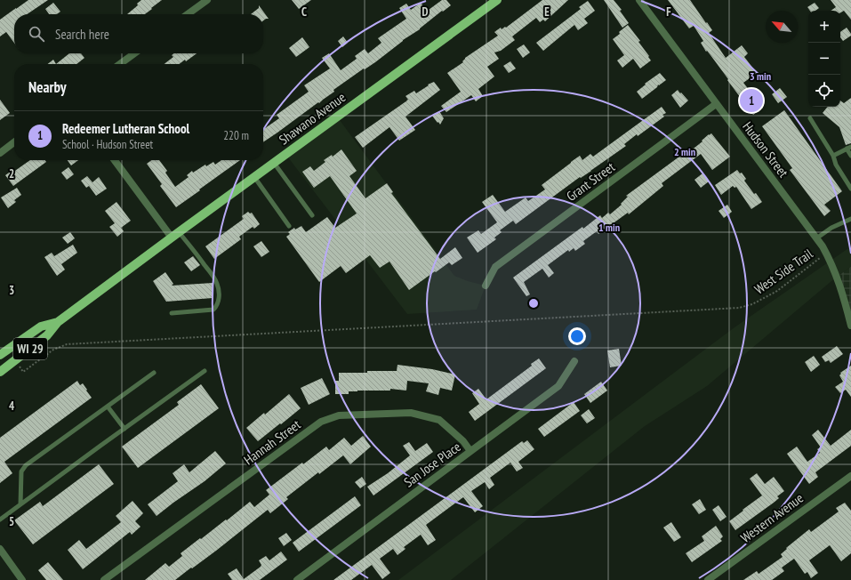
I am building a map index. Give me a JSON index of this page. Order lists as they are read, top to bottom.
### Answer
{
  "streets": {
    "main road": ["Shawano Avenue", "WI 29"],
    "street": [
      "Hudson Street",
      "Grant Street",
      "Hannah Street",
      "San Jose Place",
      "Western Avenue"
    ],
    "path": ["West Side Trail"]
  },
  "crossings": [
    ["Hudson Street", "Grant Street"],
    ["Hudson Street", "West Side Trail"],
    ["Hannah Street", "San Jose Place"]
  ],
  "north": "top left",
  "page": {
    "map_buttons": ["+", "−"],
    "search": "Search here",
    "heading": "Nearby",
    "pins": "1",
    "list": [
      {
        "mark": "1",
        "name": "Redeemer Lutheran School",
        "note": "School · Hudson Street",
        "value": "220 m"
      }
    ]
  },
  "grid": {
    "columns": [
      "C",
      "D",
      "E",
      "F"
    ],
    "rows": [
      "2",
      "3",
      "4",
      "5"
    ]
  },
  "rings": ["3 min", "2 min", "1 min"]
}
